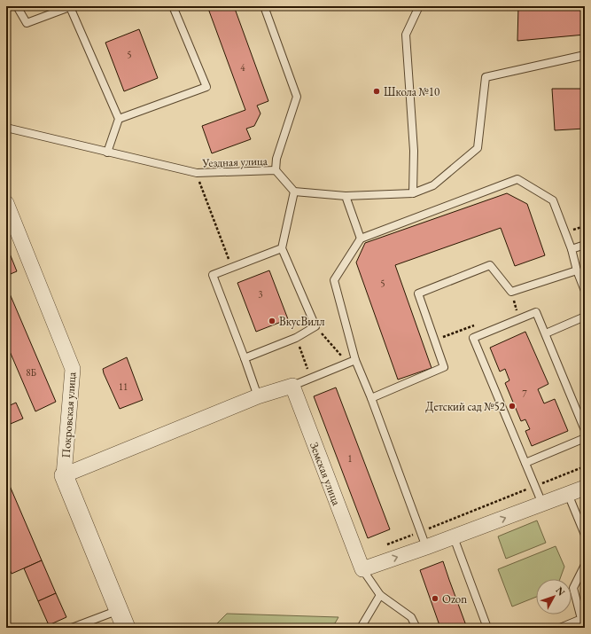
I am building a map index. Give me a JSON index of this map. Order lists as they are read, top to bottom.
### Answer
{
  "streets": {
    "street": ["Покровская улица", "Земская улица"],
    "lane": ["Уездная улица"]
  },
  "places": [
    "Школа №10",
    "ВкусВилл",
    "Детский сад №52",
    "Ozon"
  ],
  "house_numbers": [
    "5",
    "4",
    "5",
    "3",
    "8Б",
    "11",
    "7",
    "1"
  ],
  "north": "top right"
}
